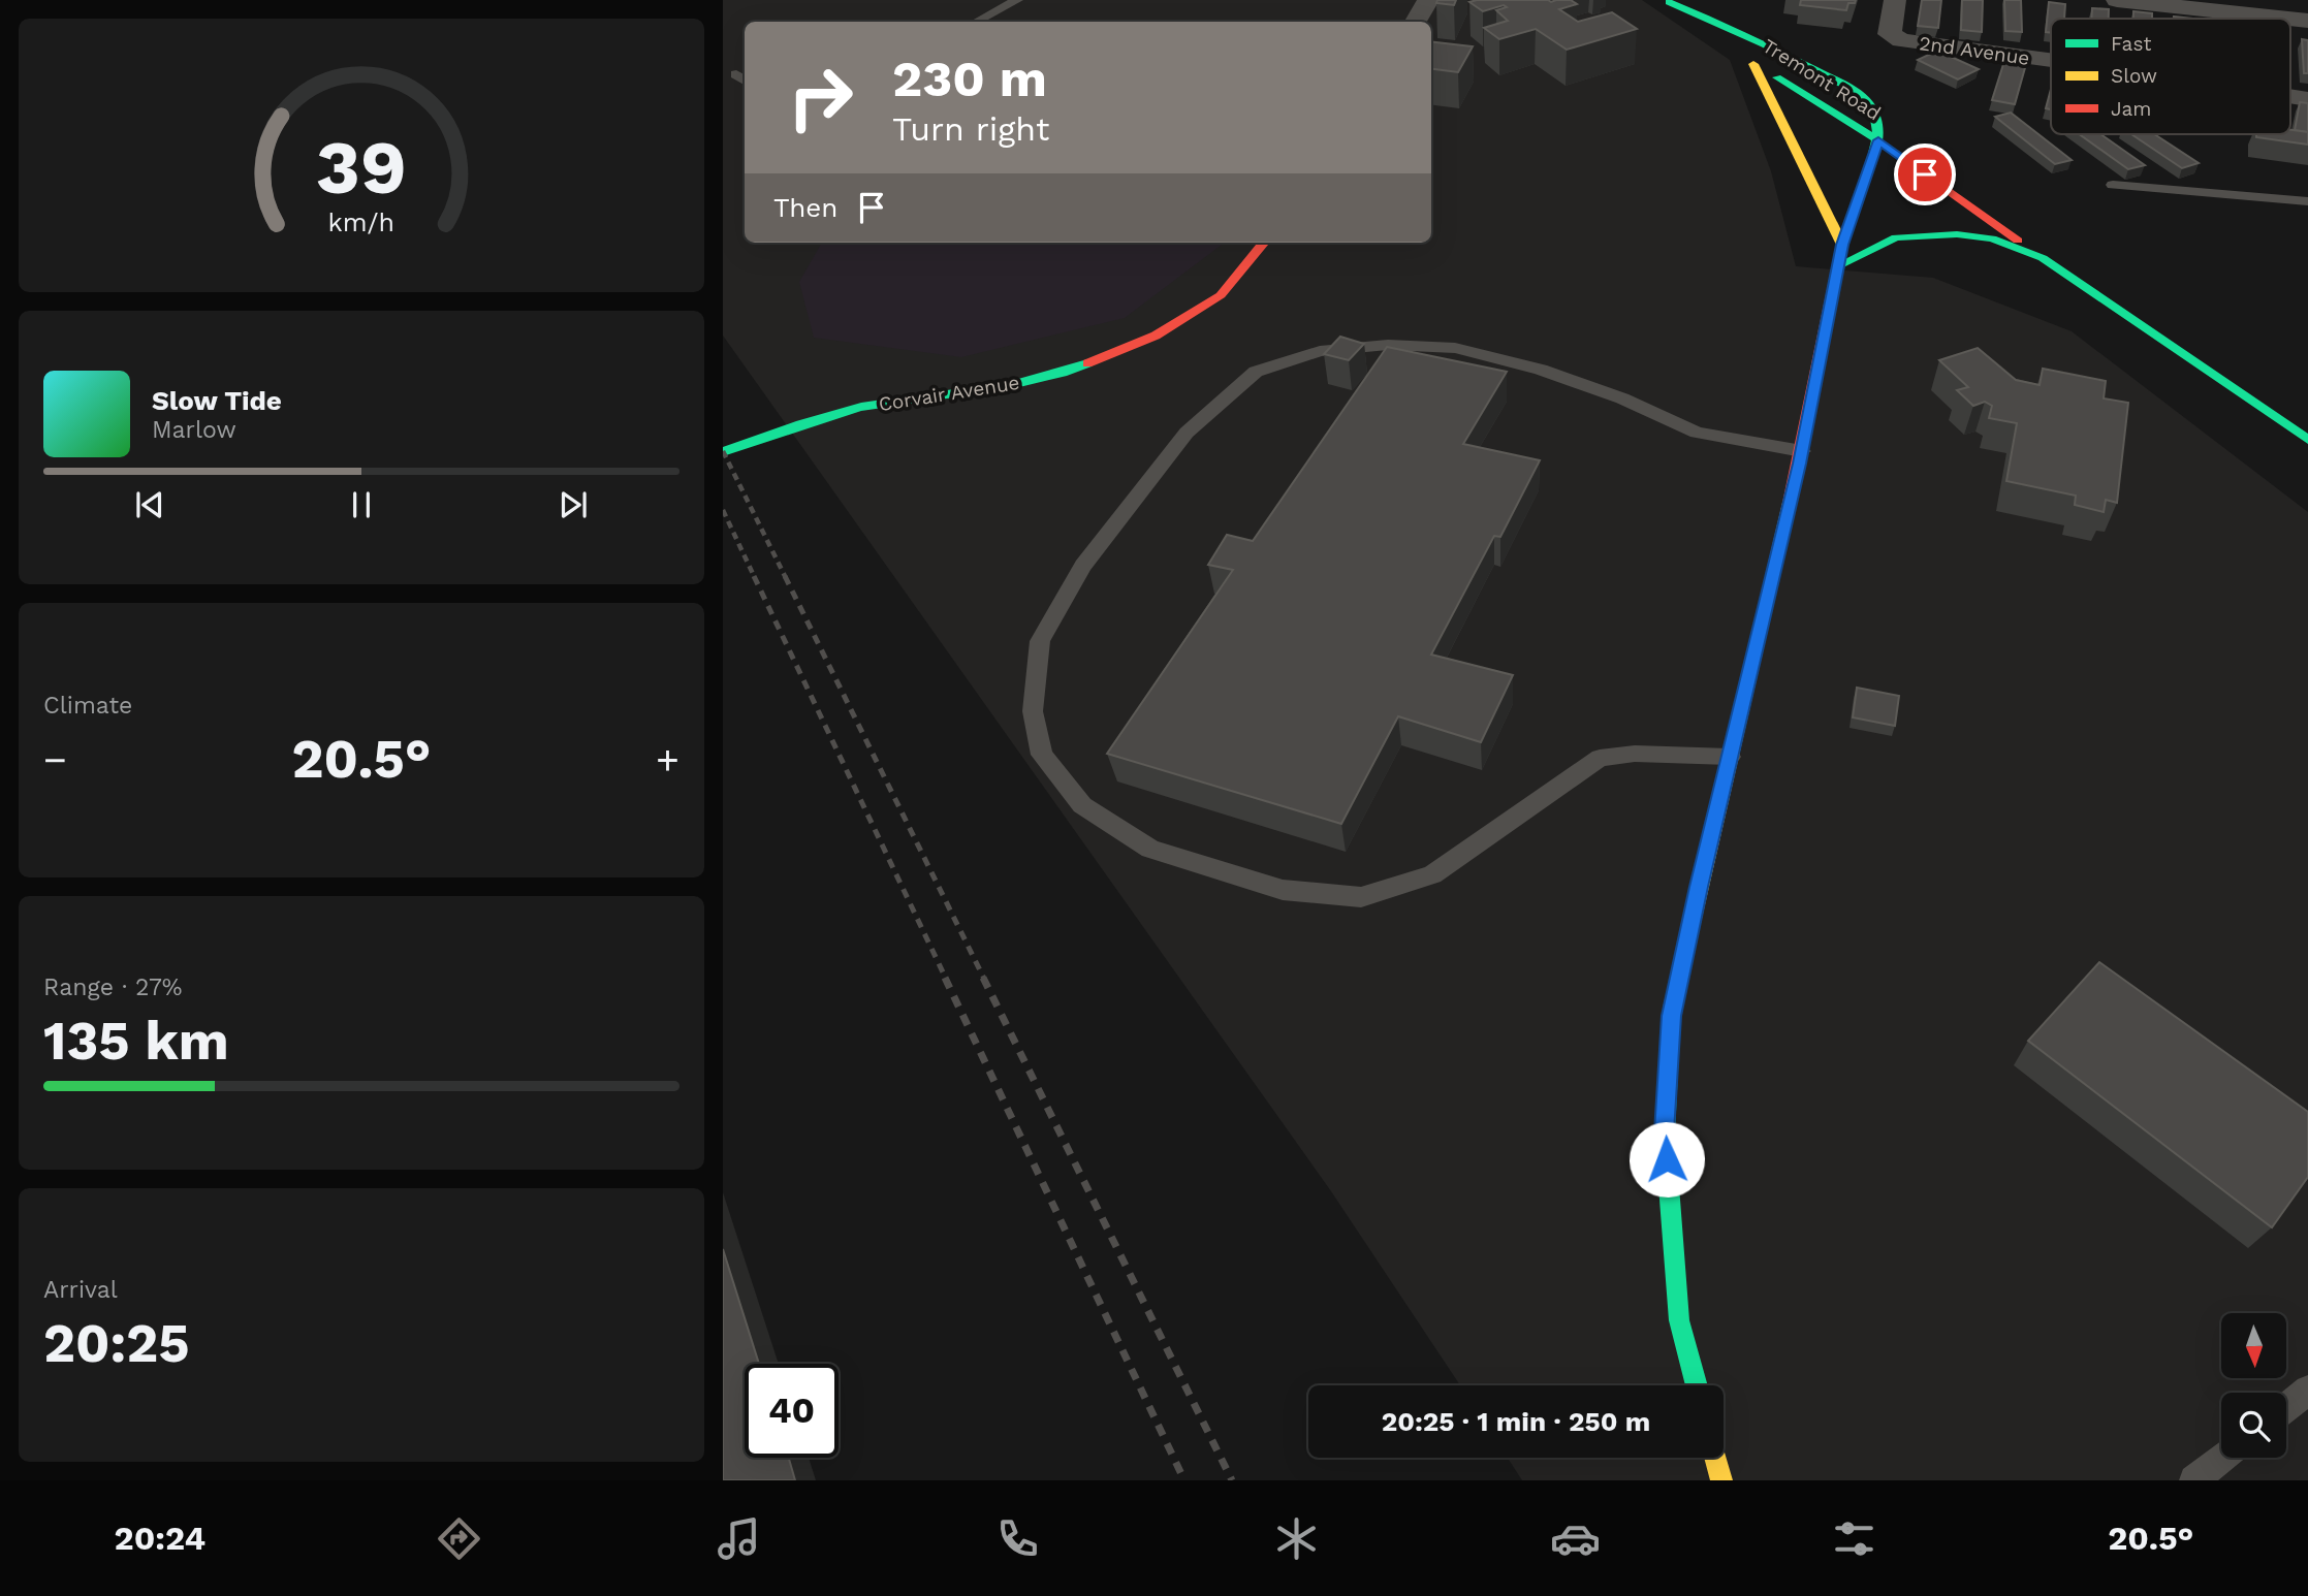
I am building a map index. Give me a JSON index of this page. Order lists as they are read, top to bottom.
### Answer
{
  "streets": {
    "main road": ["Tremont Road", "Corvair Avenue"],
    "street": ["2nd Avenue"]
  },
  "legend": ["Fast", "Slow", "Jam"],
  "north": "bottom",
  "page": {
    "turn": ["230 m", "Turn right"],
    "then": "Then",
    "song": ["Slow Tide", "Marlow"],
    "tile": [
      "Climate",
      ["Range · 27%", "135 km"],
      ["Arrival", "20:25"]
    ],
    "heat": ["−", "20.5°", "+"],
    "limit": "40",
    "trip": "20:25 · 1 min · 250 m",
    "tabs": ["20:24", "20.5°"],
    "gauge": ["39", "km/h"]
  }
}
